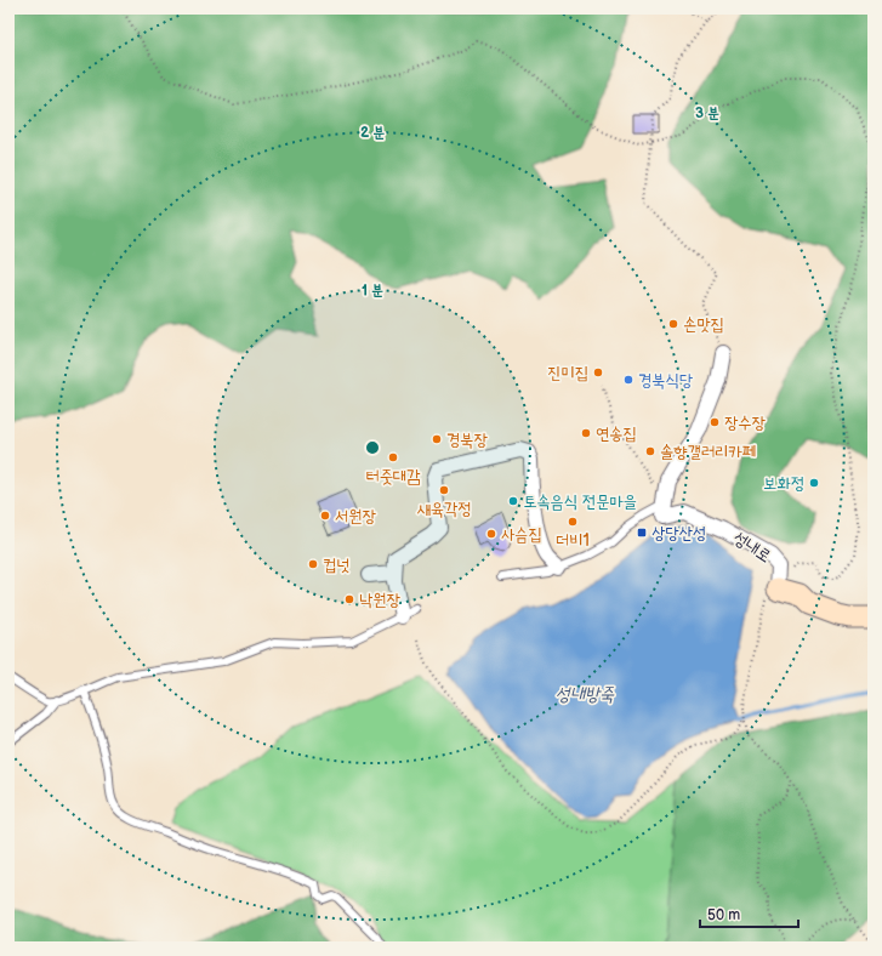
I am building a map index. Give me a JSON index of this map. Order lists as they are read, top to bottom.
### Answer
{
  "streets": {
    "street": ["성내로"]
  },
  "water": ["성내방죽"],
  "places": {
    "other": [
      "손맛집",
      "진미집",
      "경북식당",
      "장수장",
      "연송집",
      "경북장",
      "솔향갤러리카페",
      "터줏대감",
      "보화정",
      "새육각정",
      "토속음식 전문마을",
      "서원장",
      "더비1",
      "사슴집",
      "컵넛",
      "낙원장"
    ],
    "transit": ["상당산성"]
  },
  "scale_bar": "50 m",
  "rings": ["3 분", "2 분", "1 분"]
}
